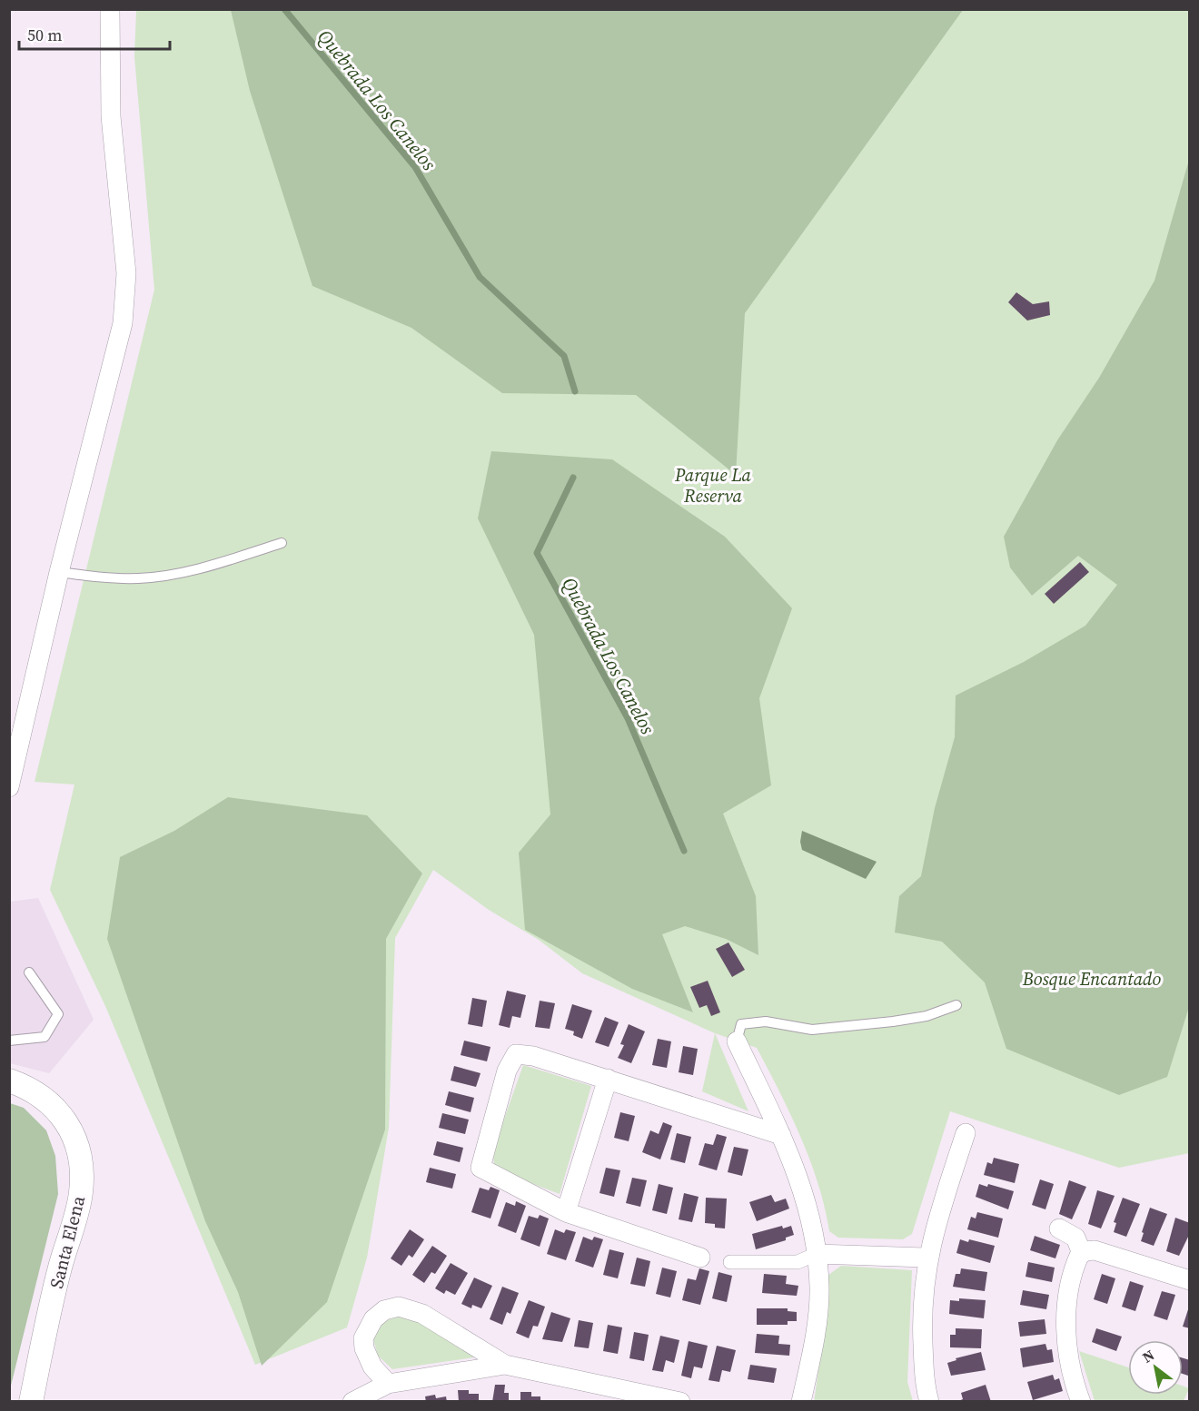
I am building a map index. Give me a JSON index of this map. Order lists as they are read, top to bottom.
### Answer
{
  "streets": {
    "street": ["Santa Elena"]
  },
  "water": ["Quebrada Los Canelos"],
  "parks": ["Parque La Reserva", "Bosque Encantado"],
  "scale_bar": "50 m",
  "north": "top left"
}
